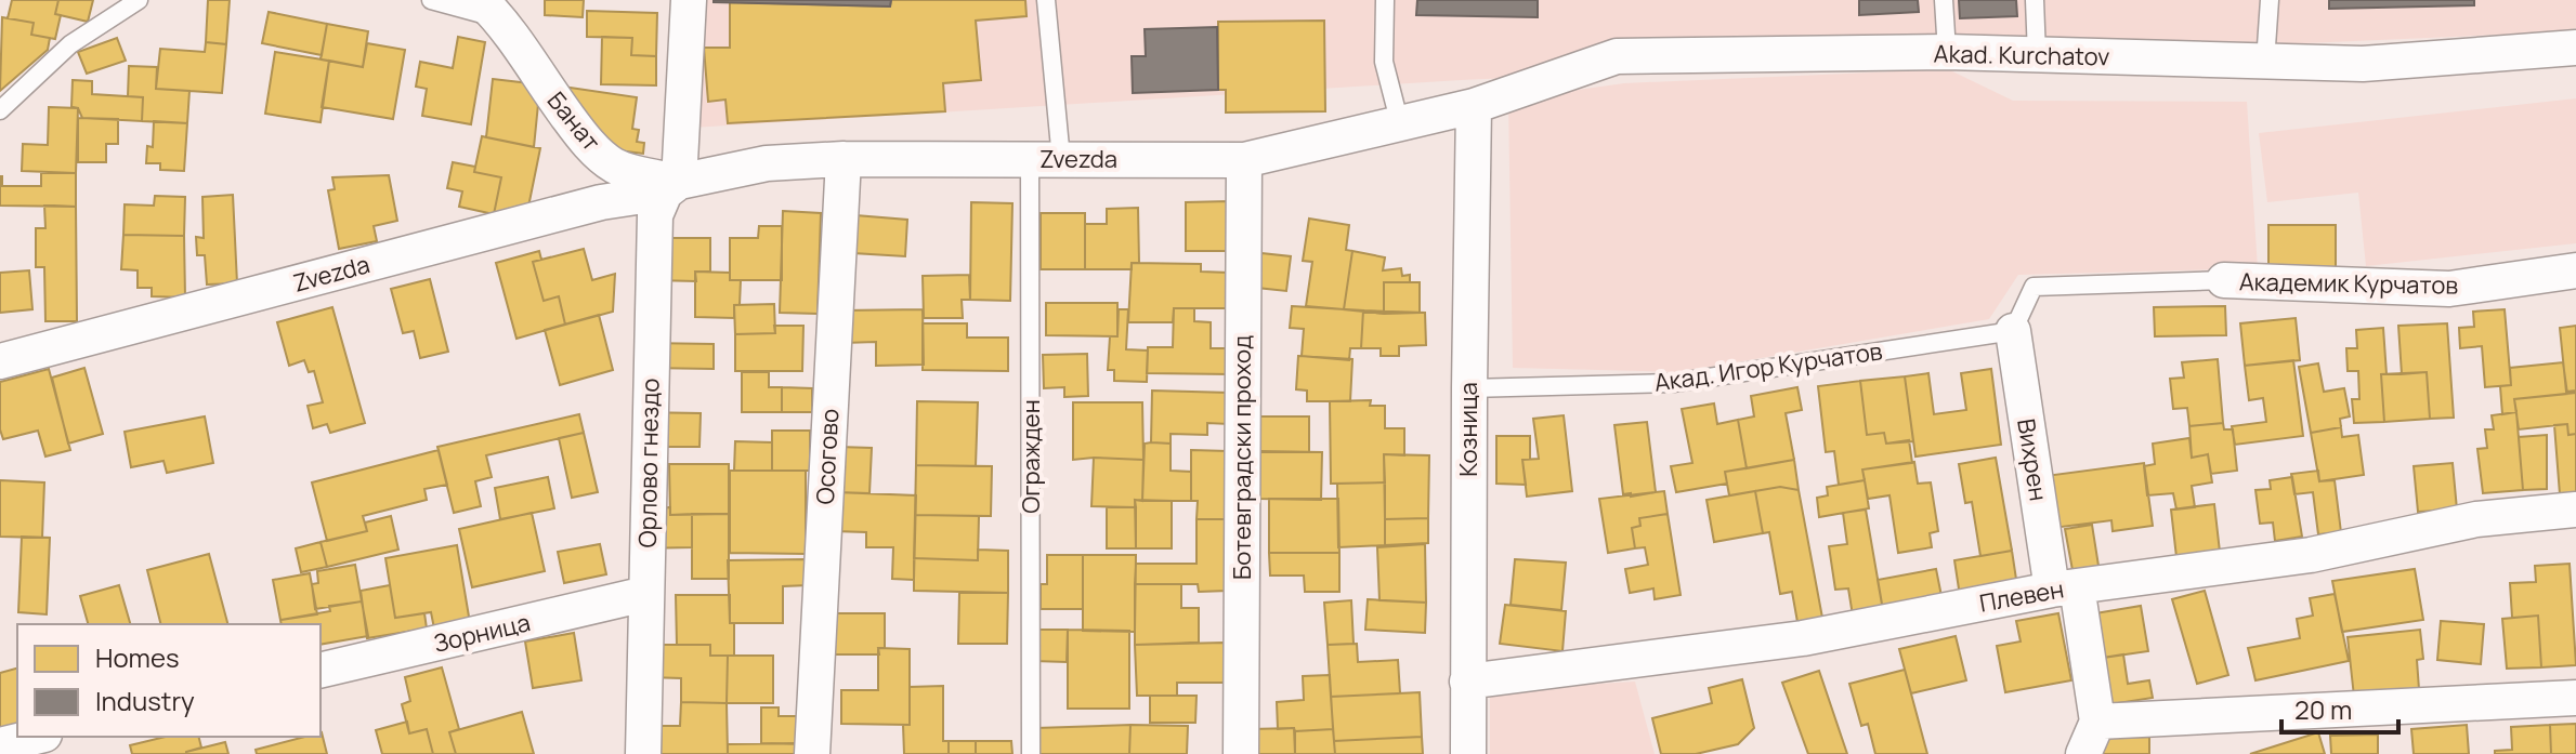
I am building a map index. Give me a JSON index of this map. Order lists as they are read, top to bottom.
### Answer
{
  "streets": {
    "street": [
      "Akad. Kurchatov",
      "Банат",
      "Zvezda",
      "Академик Курчатов",
      "Козница",
      "Осогово",
      "Ботевградски проход",
      "Вихрен",
      "Орлово гнездо",
      "Плевен",
      "Зорница"
    ],
    "lane": ["Акад. Игор Курчатов", "Огражден"]
  },
  "crossings": [
    ["Akad. Kurchatov", "Zvezda"],
    ["Akad. Kurchatov", "Козница"],
    ["Банат", "Zvezda"],
    ["Банат", "Орлово гнездо"],
    ["Zvezda", "Козница"],
    ["Zvezda", "Осогово"],
    ["Zvezda", "Огражден"],
    ["Zvezda", "Ботевградски проход"],
    ["Zvezda", "Орлово гнездо"],
    ["Акад. Игор Курчатов", "Козница"],
    ["Акад. Игор Курчатов", "Вихрен"],
    ["Козница", "Плевен"],
    ["Вихрен", "Плевен"],
    ["Орлово гнездо", "Зорница"]
  ],
  "legend": ["Homes", "Industry"],
  "scale_bar": "20 m"
}
